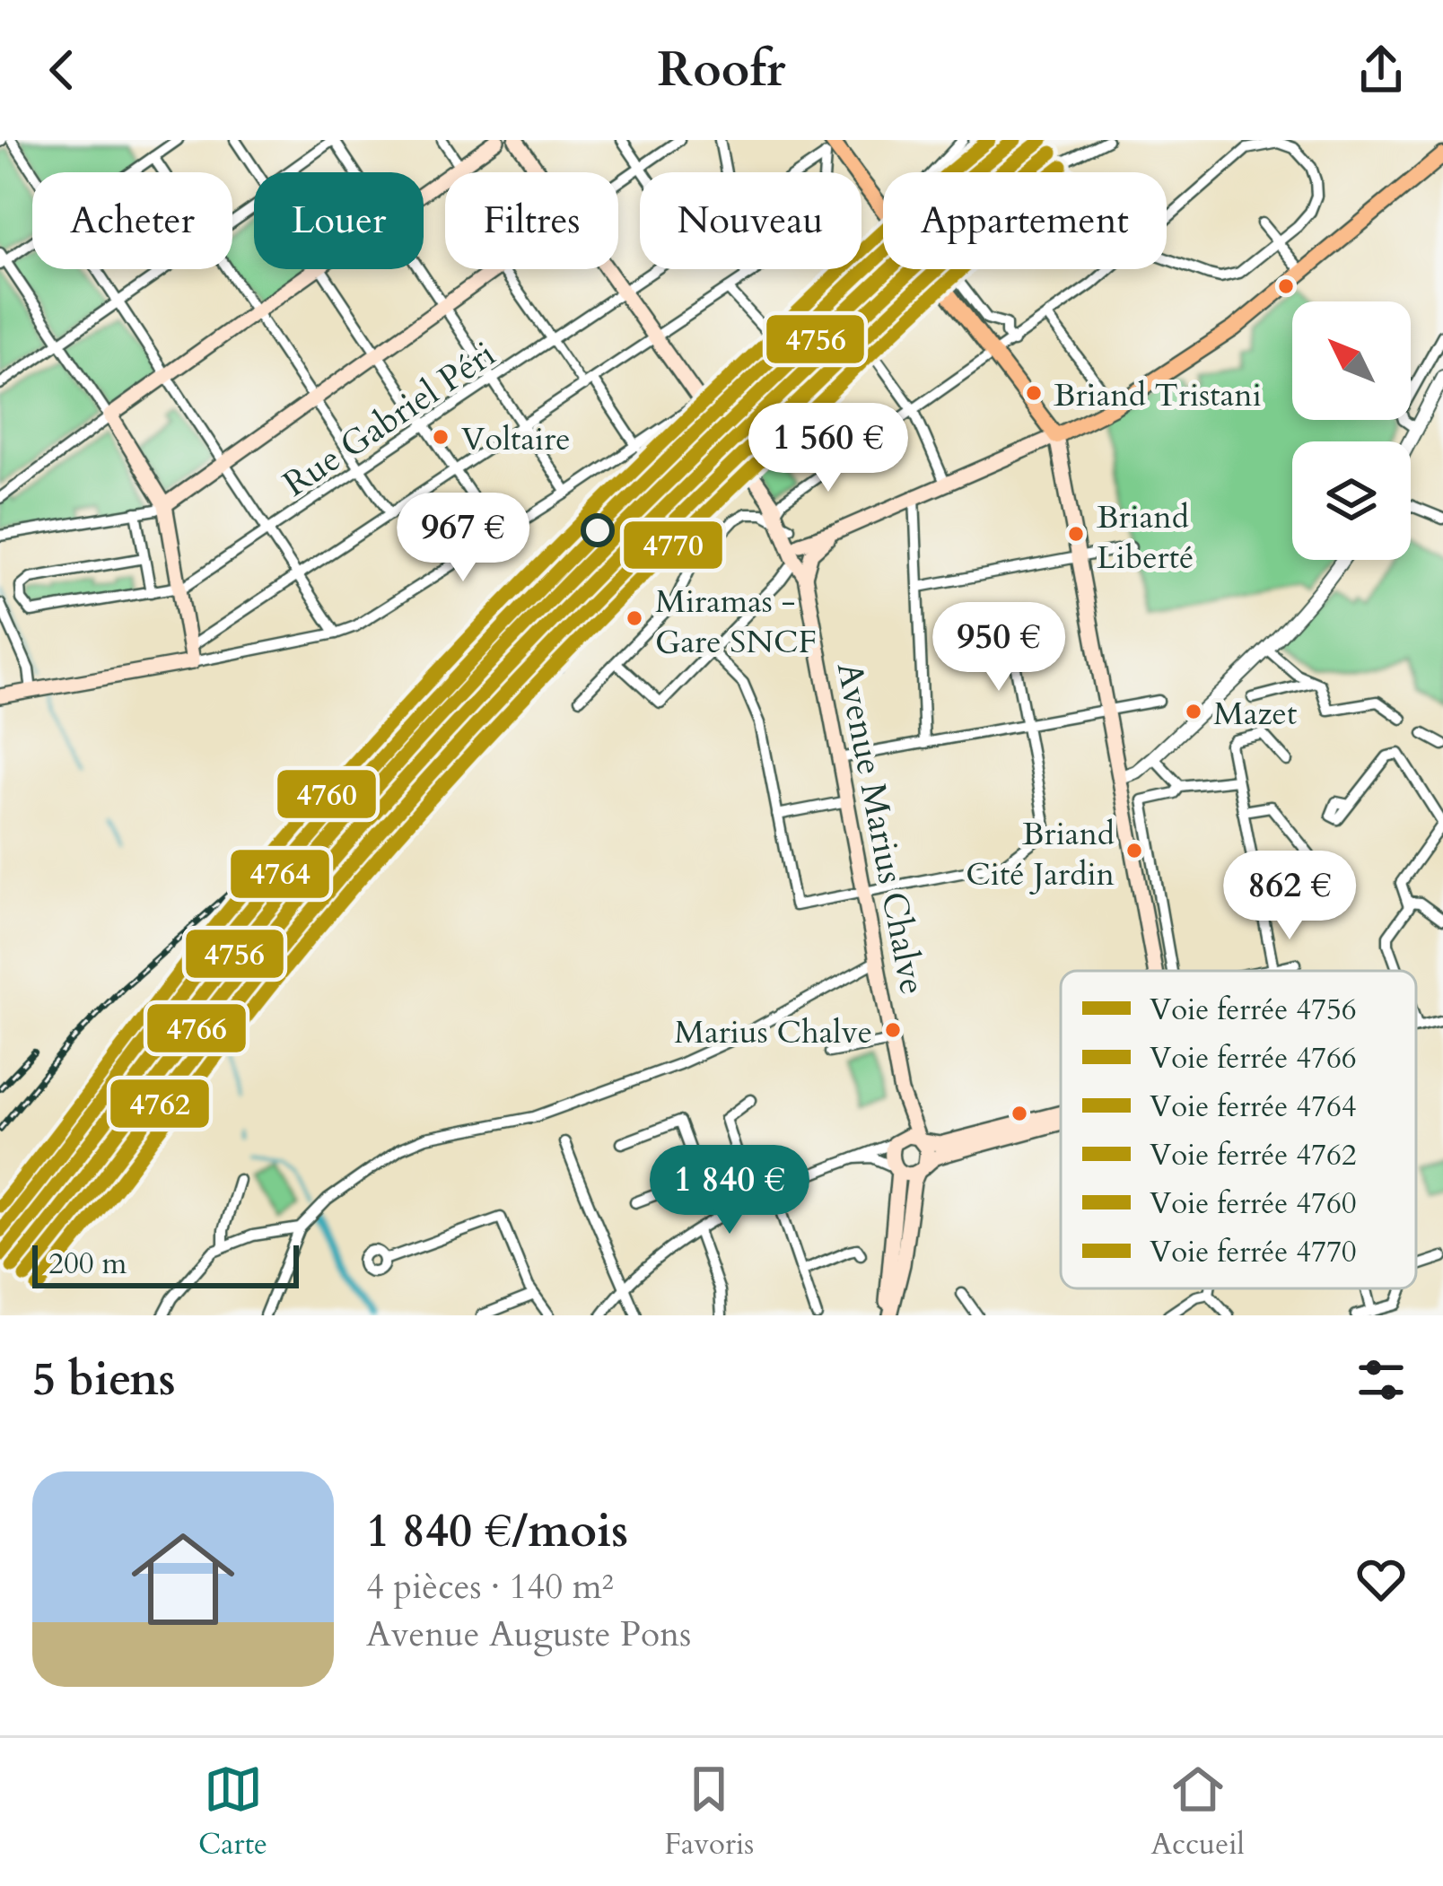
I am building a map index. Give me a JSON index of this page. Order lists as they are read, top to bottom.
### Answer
{
  "streets": {
    "main road": ["Avenue Marius Chalve"],
    "street": ["Rue Gabriel Péri"]
  },
  "places": [
    "Briand Tristani",
    "Voltaire",
    "Briand Liberté",
    "Miramas - Gare SNCF",
    "Mazet",
    "Briand Cité Jardin",
    "Marius Chalve"
  ],
  "lines": [
    "rail line 4756",
    "rail line 4764",
    "rail line 4760",
    "rail line 4766",
    "rail line 4762",
    "rail line 4770"
  ],
  "legend": [
    "Voie ferrée 4756",
    "Voie ferrée 4766",
    "Voie ferrée 4764",
    "Voie ferrée 4762",
    "Voie ferrée 4760",
    "Voie ferrée 4770"
  ],
  "scale_bar": "200 m",
  "north": "top left",
  "page": {
    "header": "Roofr",
    "chip": [
      "Acheter",
      "Louer",
      "Filtres",
      "Nouveau",
      "Appartement"
    ],
    "price": [
      "1 560 €",
      "967 €",
      "950 €",
      "862 €",
      "1 840 €"
    ],
    "scale": "200 m",
    "heading": "5 biens",
    "list": [
      {
        "name": "1 840 €/mois",
        "note": "4 pièces · 140 m² · Avenue Auguste Pons"
      }
    ],
    "tabs": ["Carte", "Favoris", "Accueil"]
  }
}
